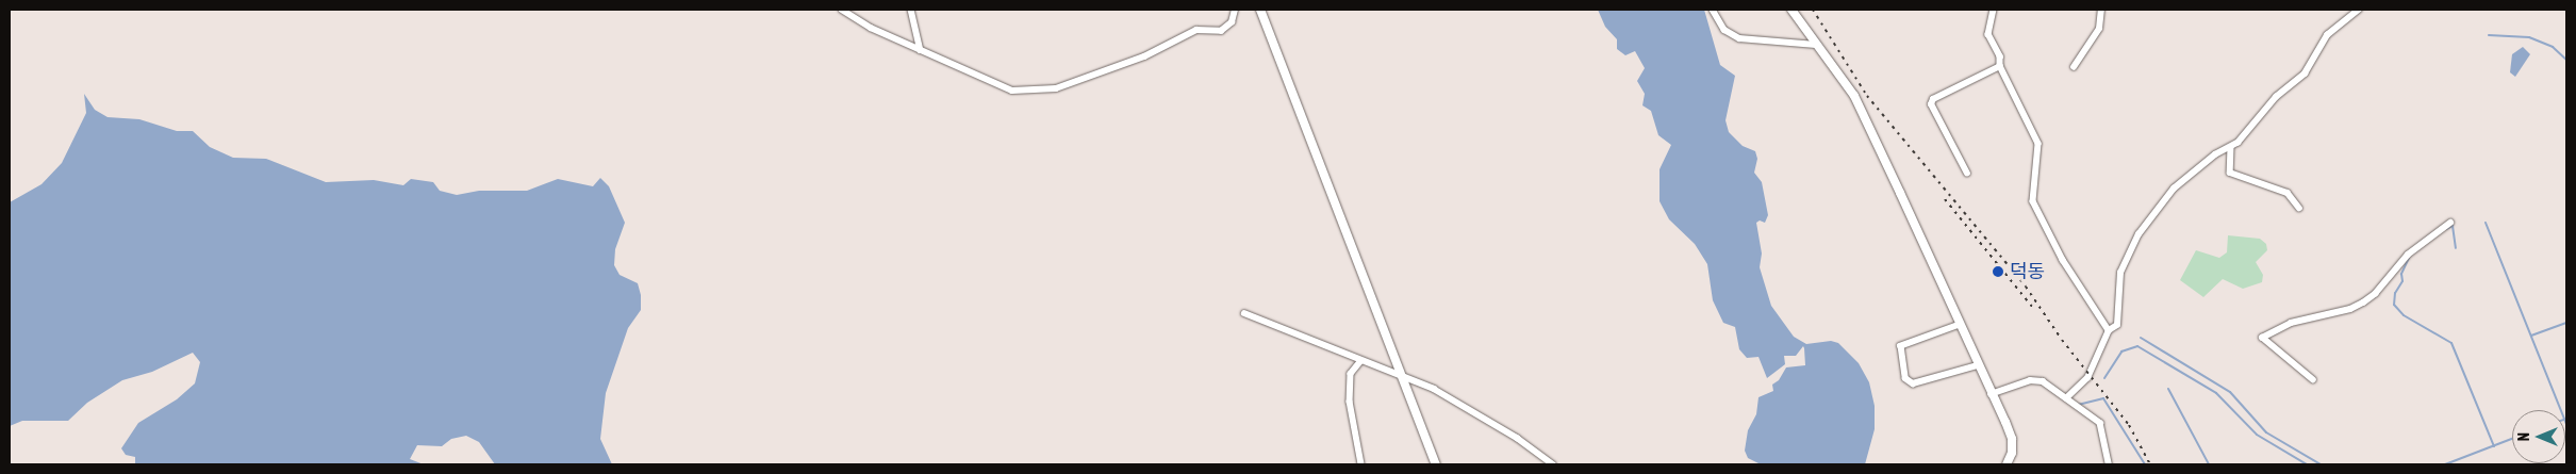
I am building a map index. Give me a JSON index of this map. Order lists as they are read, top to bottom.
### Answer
{
  "places": ["덕동"],
  "north": "left"
}
